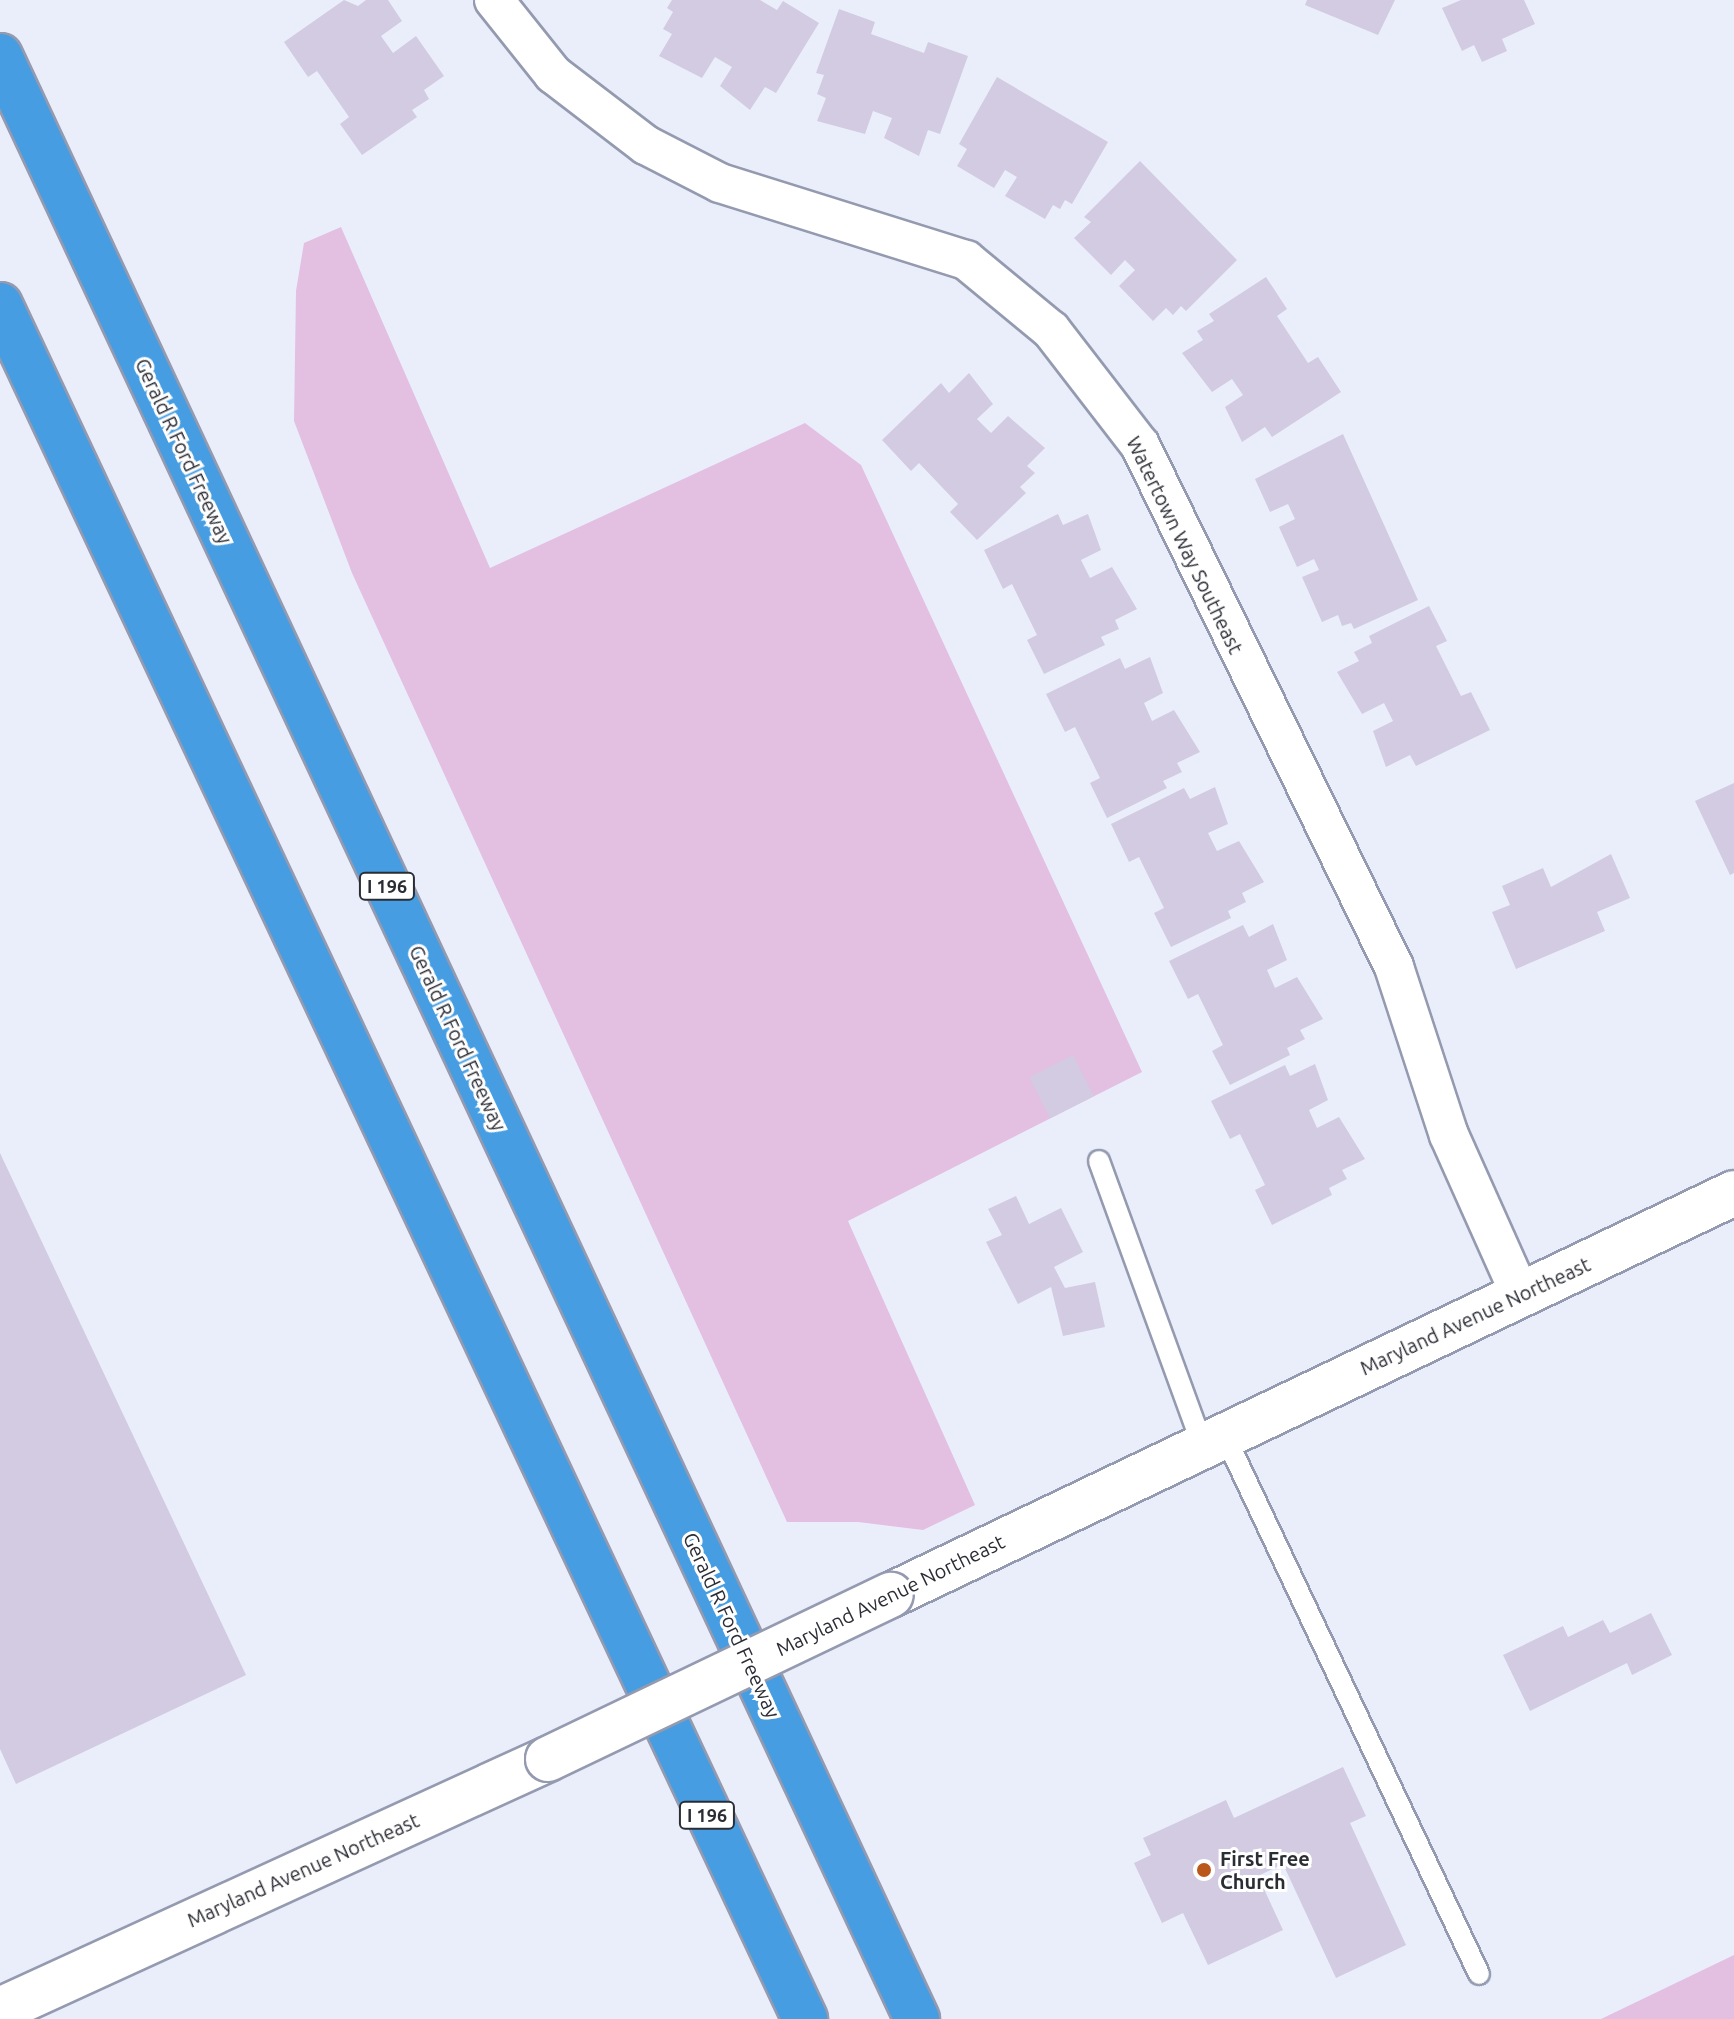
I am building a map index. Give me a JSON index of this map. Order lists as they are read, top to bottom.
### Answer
{
  "streets": {
    "highway": ["Gerald R Ford Freeway", "I 196"],
    "street": ["Watertown Way Southeast", "Maryland Avenue Northeast"]
  },
  "crossings": [
    ["Watertown Way Southeast", "Maryland Avenue Northeast"]
  ],
  "places": ["First Free Church"]
}
